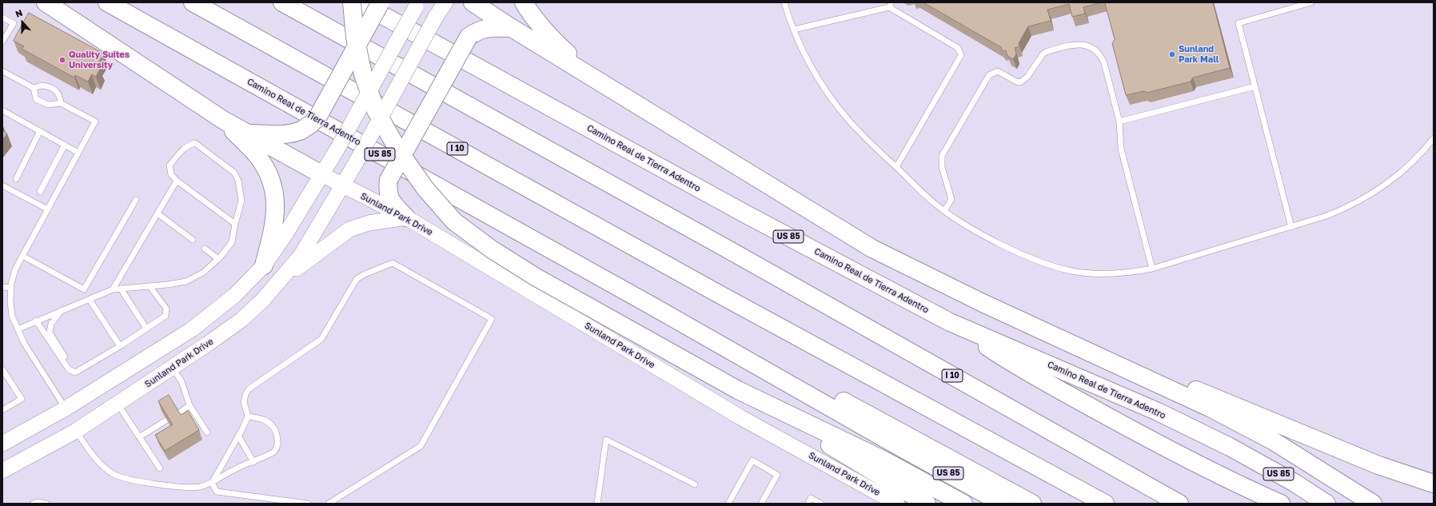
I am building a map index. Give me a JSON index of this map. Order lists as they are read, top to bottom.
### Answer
{
  "streets": {
    "highway": ["Camino Real de Tierra Adentro", "I 10", "US 85"],
    "main road": ["Sunland Park Drive"]
  },
  "places": ["Sunland Park Mall", "Quality Suites University"],
  "north": "top"
}
